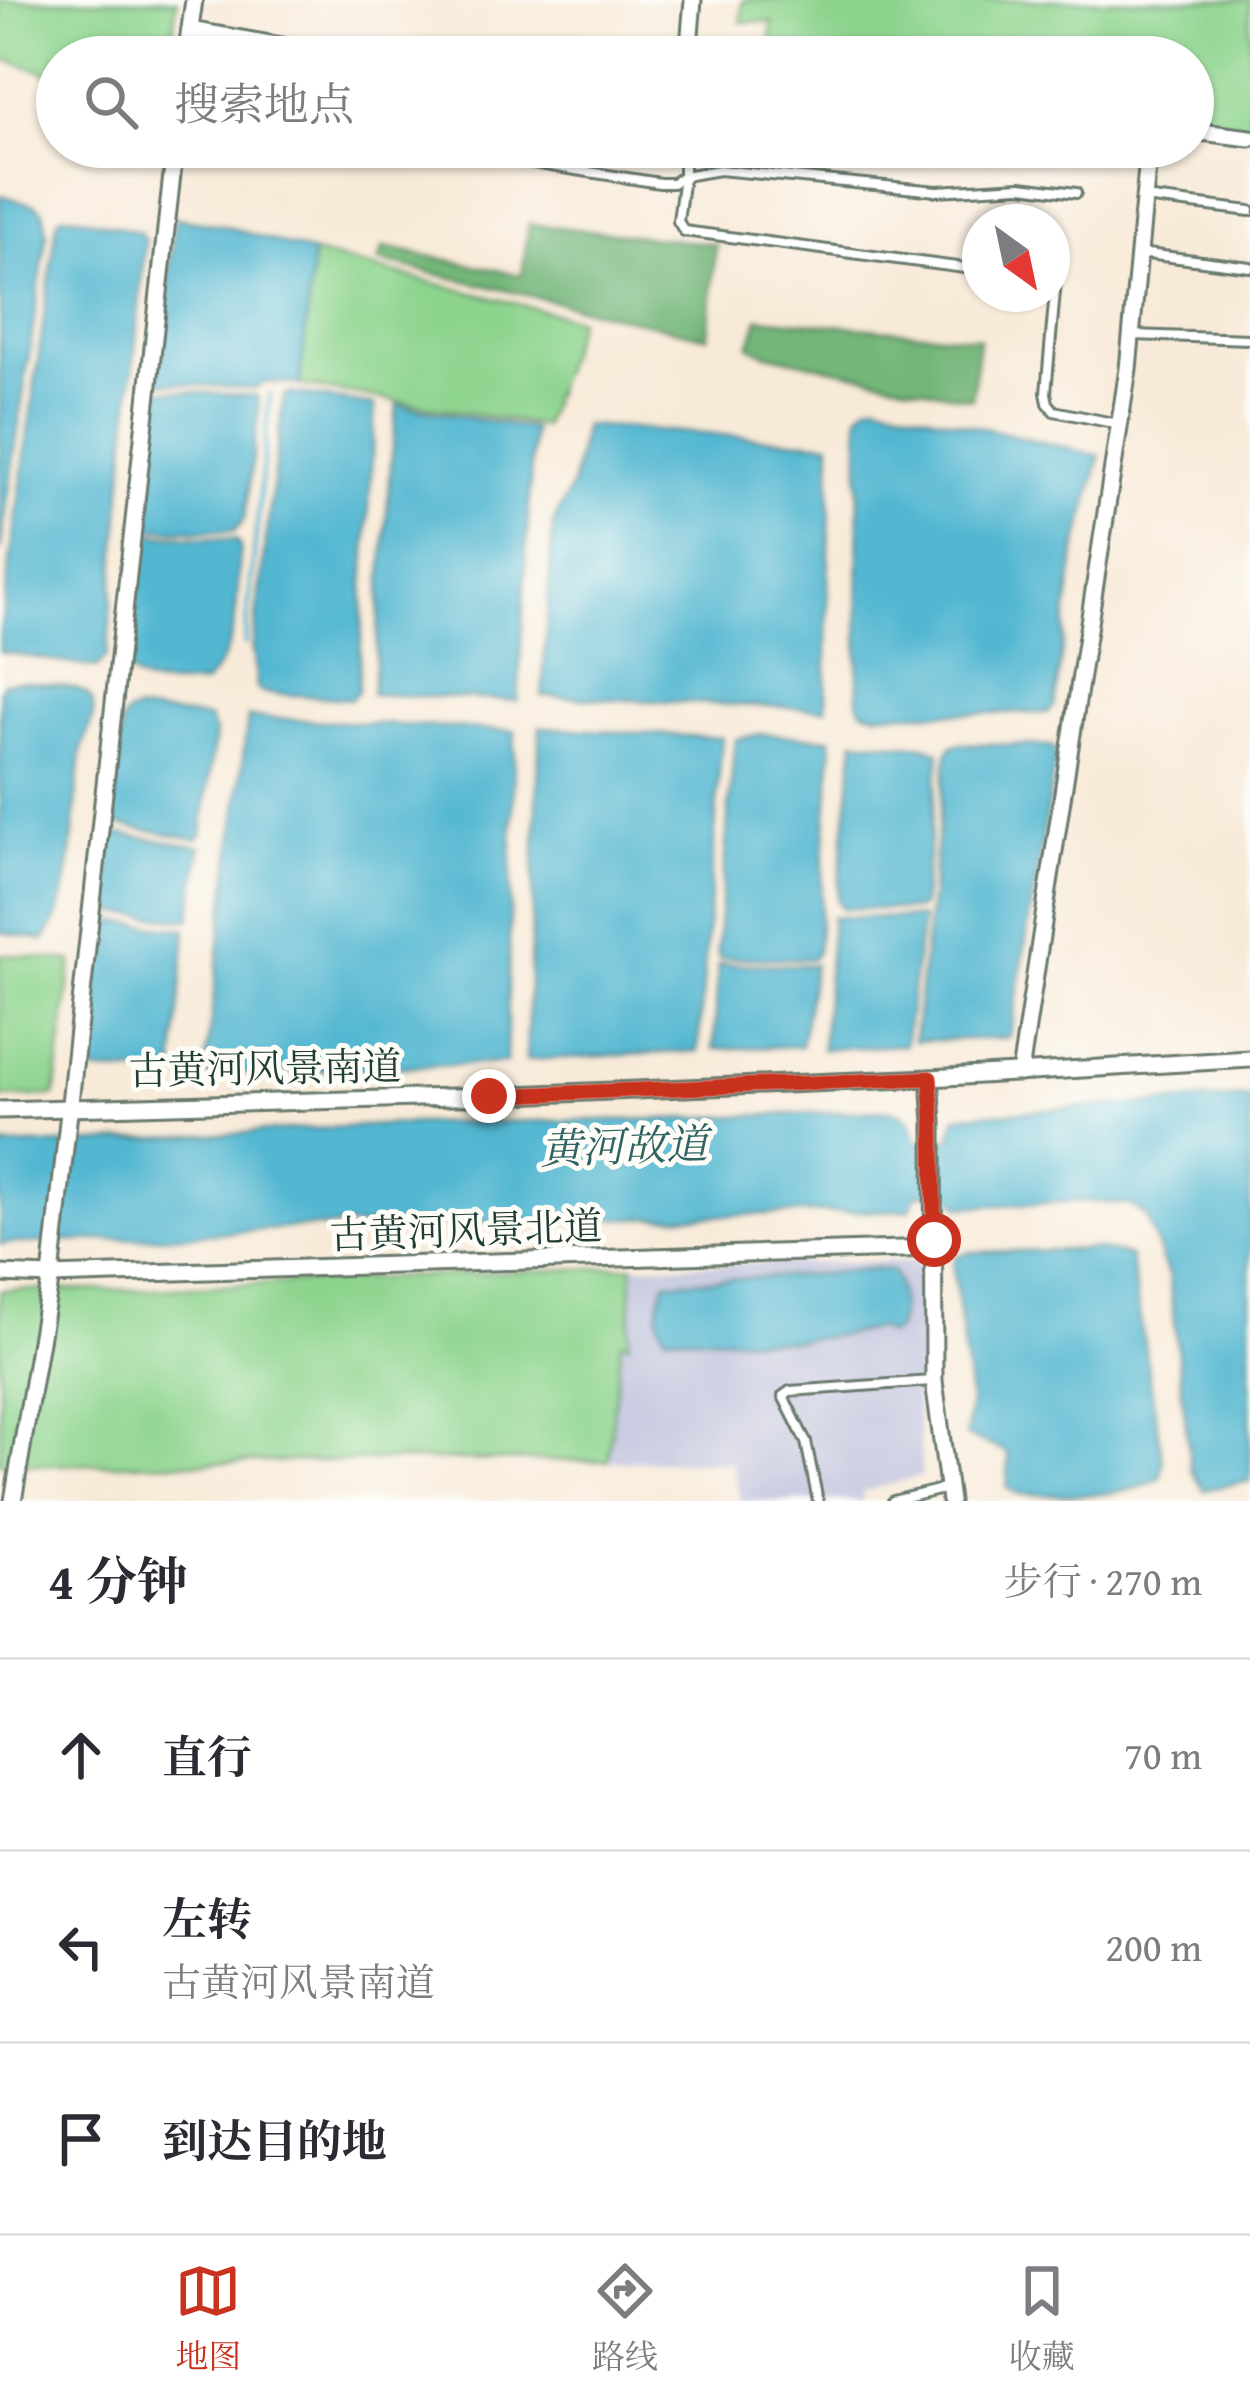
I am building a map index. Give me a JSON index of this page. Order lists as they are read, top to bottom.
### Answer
{
  "streets": {
    "street": ["古黄河风景南道", "古黄河风景北道"]
  },
  "water": ["黄河故道"],
  "north": "bottom right",
  "page": {
    "search": "搜索地点",
    "heading": ["4 分钟", "步行 · 270 m"],
    "list": [
      ["直行", "70 m"],
      ["左转", "古黄河风景南道", "200 m"],
      "到达目的地"
    ],
    "nav": ["地图", "路线", "收藏"]
  }
}
